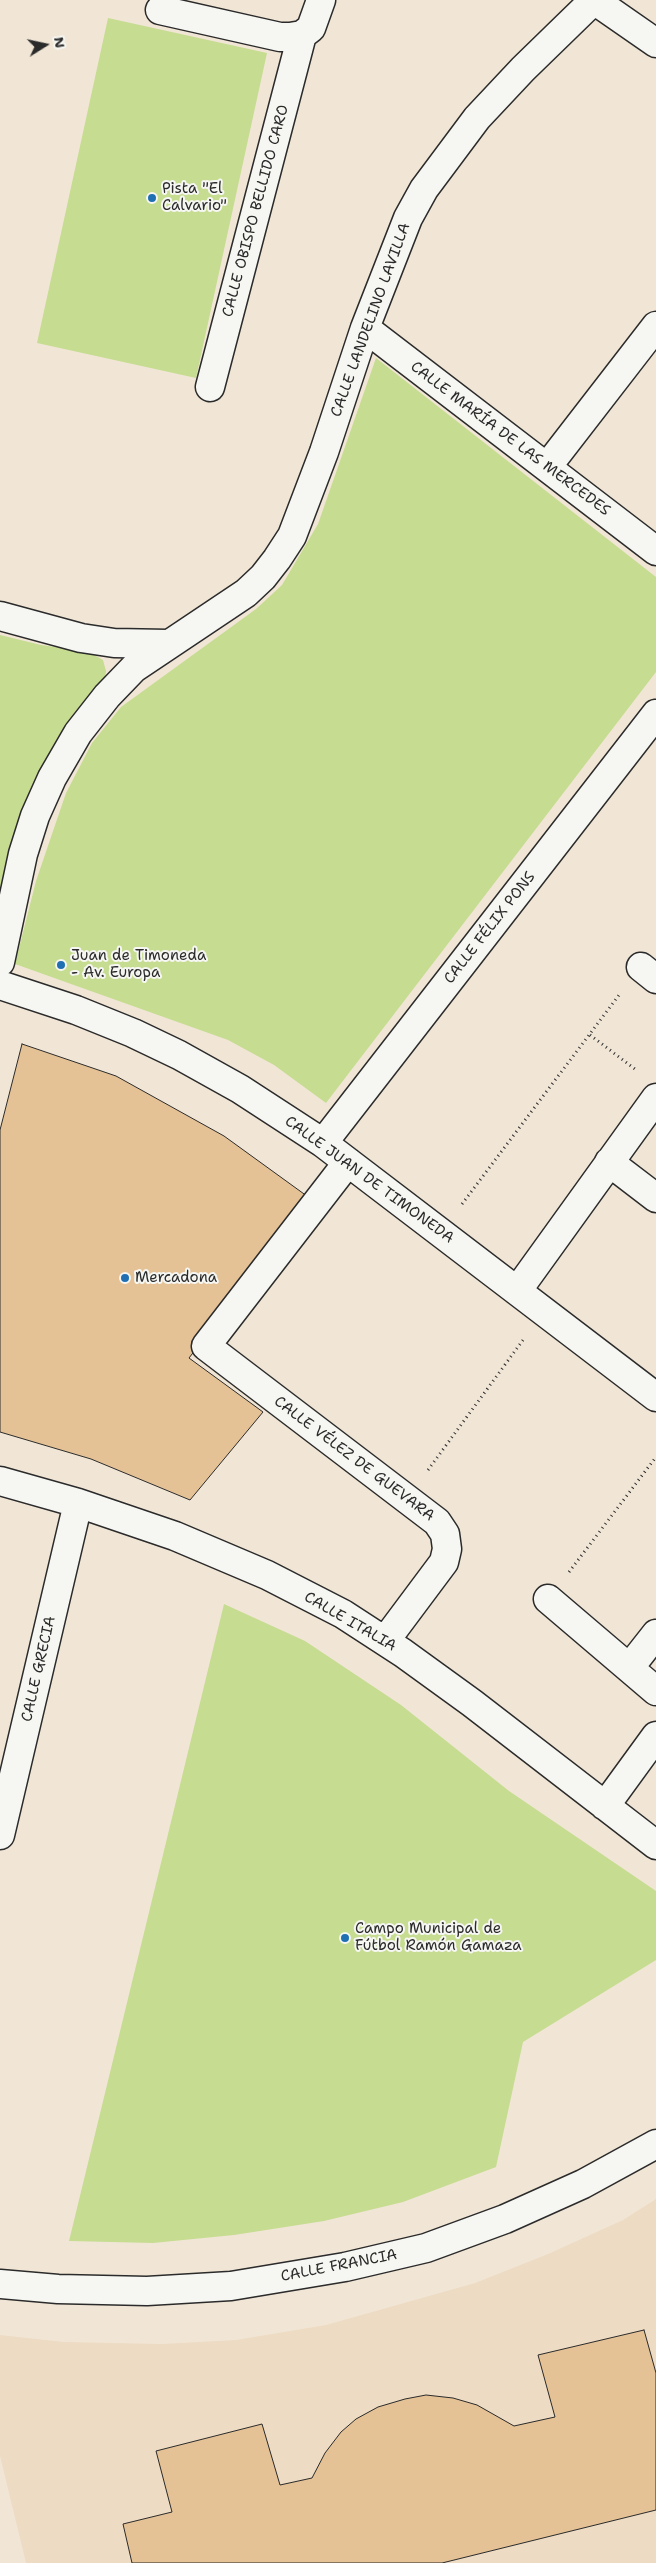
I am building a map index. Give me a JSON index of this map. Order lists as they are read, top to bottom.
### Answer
{
  "streets": {
    "street": [
      "CALLE OBISPO BELLIDO CARO",
      "CALLE LANDELINO LAVILLA",
      "CALLE MARÍA DE LAS MERCEDES",
      "CALLE FÉLIX PONS",
      "CALLE JUAN DE TIMONEDA",
      "CALLE VÉLEZ DE GUEVARA",
      "CALLE ITALIA",
      "CALLE GRECIA",
      "CALLE FRANCIA"
    ]
  },
  "crossings": [
    ["CALLE LANDELINO LAVILLA", "CALLE MARÍA DE LAS MERCEDES"],
    ["CALLE FÉLIX PONS", "CALLE JUAN DE TIMONEDA"],
    ["CALLE JUAN DE TIMONEDA", "CALLE VÉLEZ DE GUEVARA"],
    ["CALLE VÉLEZ DE GUEVARA", "CALLE ITALIA"],
    ["CALLE ITALIA", "CALLE GRECIA"]
  ],
  "places": [
    "Pista \"El Calvario\"",
    "Juan de Timoneda - Av. Europa",
    "Mercadona",
    "Campo Municipal de Fútbol Ramón Gamaza"
  ],
  "north": "right"
}
